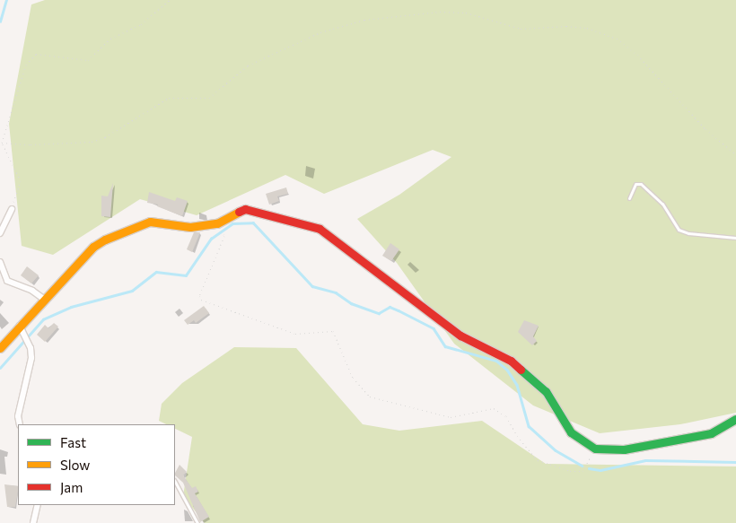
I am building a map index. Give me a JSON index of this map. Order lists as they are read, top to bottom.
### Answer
{
  "legend": ["Fast", "Slow", "Jam"]
}
